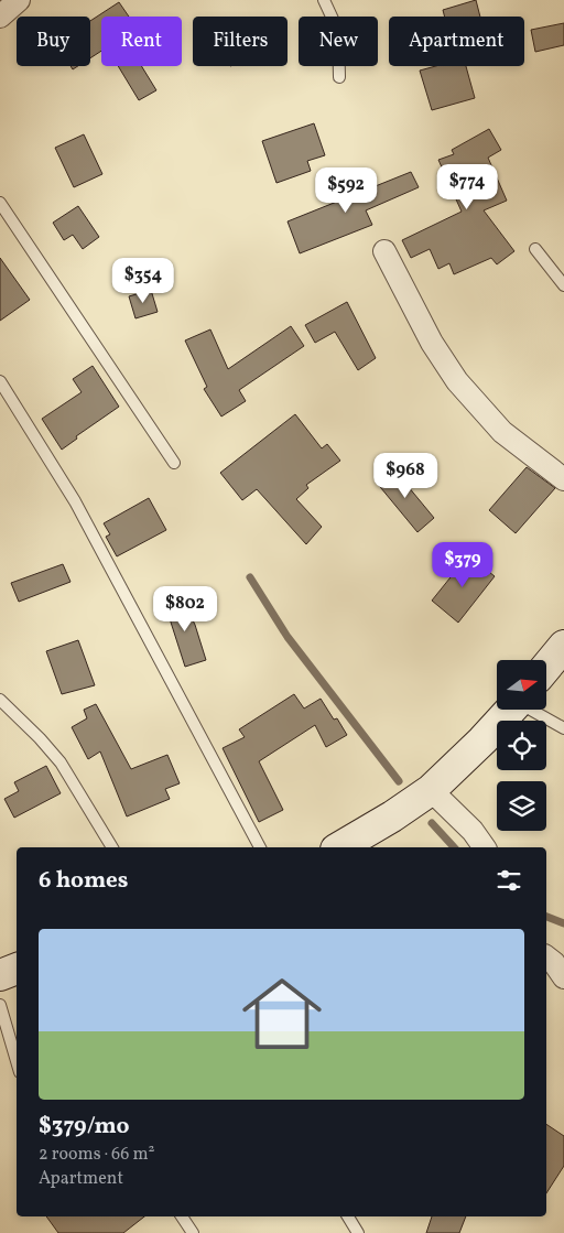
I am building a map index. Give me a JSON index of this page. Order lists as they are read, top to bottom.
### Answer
{
  "north": "right",
  "page": {
    "chip": [
      "Buy",
      "Rent",
      "Filters",
      "New",
      "Apartment"
    ],
    "price": [
      "$774",
      "$592",
      "$354",
      "$968",
      "$379",
      "$802"
    ],
    "heading": "6 homes",
    "list": [
      {
        "name": "$379/mo",
        "note": "2 rooms · 66 m² · Apartment"
      }
    ]
  }
}
